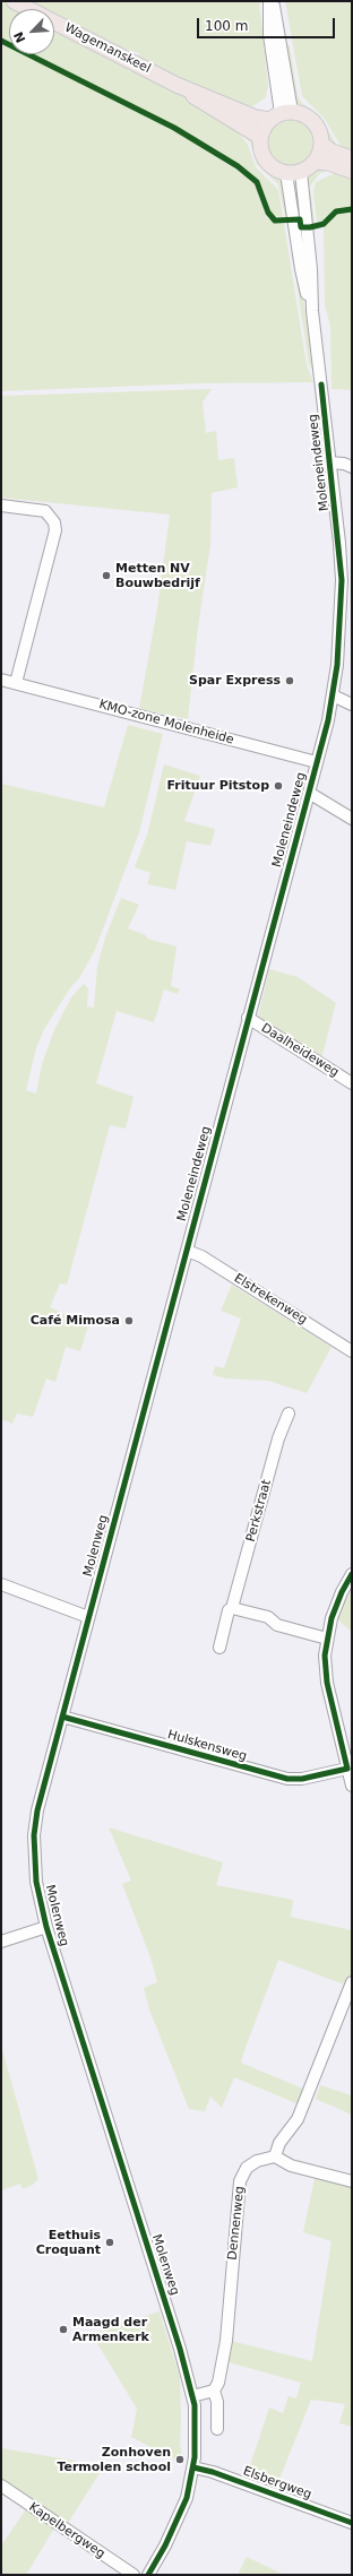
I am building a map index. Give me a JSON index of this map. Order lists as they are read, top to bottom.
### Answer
{
  "streets": {
    "main road": ["Wagemanskeel"],
    "street": [
      "Moleneindeweg",
      "KMO-zone Molenheide",
      "Daalheideweg",
      "Elstrekenweg",
      "Perkstraat",
      "Molenweg",
      "Hulskensweg",
      "Dennenweg",
      "Elsbergweg",
      "Kapelbergweg"
    ]
  },
  "crossings": [
    ["Moleneindeweg", "KMO-zone Molenheide"],
    ["Moleneindeweg", "Daalheideweg"],
    ["Moleneindeweg", "Elstrekenweg"],
    ["Moleneindeweg", "Molenweg"],
    ["Elstrekenweg", "Molenweg"],
    ["Molenweg", "Hulskensweg"],
    ["Molenweg", "Elsbergweg"]
  ],
  "places": [
    "Metten NV Bouwbedrijf",
    "Spar Express",
    "Frituur Pitstop",
    "Café Mimosa",
    "Eethuis Croquant",
    "Maagd der Armenkerk",
    "Zonhoven Termolen school"
  ],
  "scale_bar": "100 m",
  "north": "bottom left"
}
